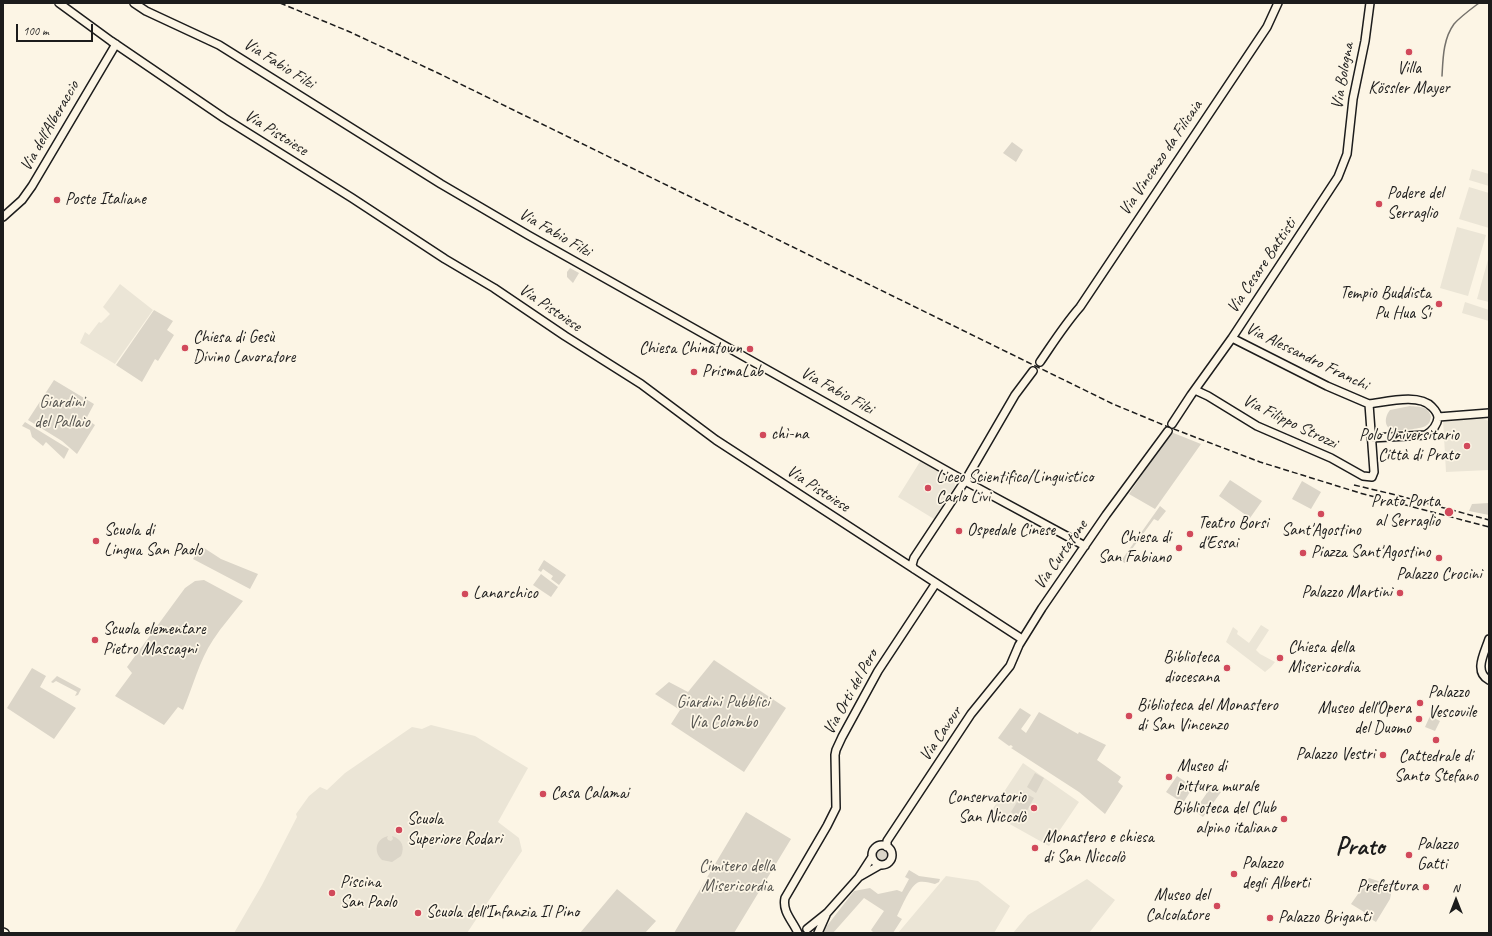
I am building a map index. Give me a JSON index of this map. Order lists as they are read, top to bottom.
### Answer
{
  "streets": {
    "street": [
      "Via Fabio Filzi",
      "Via Bologna",
      "Via dell'Alberaccio",
      "Via Pistoiese",
      "Via Vincenzo da Filicaia",
      "Via Cesare Battisti",
      "Via Alessandro Franchi",
      "Via Filippo Strozzi",
      "Via Curtatone",
      "Via Orti del Pero",
      "Via Cavour"
    ]
  },
  "crossings": [
    ["Via Fabio Filzi", "Via Curtatone"],
    ["Via Bologna", "Via Cesare Battisti"],
    ["Via dell'Alberaccio", "Via Pistoiese"],
    ["Via Pistoiese", "Via Curtatone"],
    ["Via Pistoiese", "Via Orti del Pero"],
    ["Via Pistoiese", "Via Cavour"],
    ["Via Cesare Battisti", "Via Alessandro Franchi"],
    ["Via Cesare Battisti", "Via Filippo Strozzi"],
    ["Via Curtatone", "Via Cavour"],
    ["Via Orti del Pero", "Via Cavour"]
  ],
  "districts": ["Prato"],
  "parks": ["Giardini del Pallaio", "Giardini Pubblici Via Colombo", "Cimitero della Misericordia"],
  "places": [
    "Villa Kössler Mayer",
    "Poste Italiane",
    "Podere del Serraglio",
    "Tempio Buddista Pu Hua Si",
    "Chiesa di Gesù Divino Lavoratore",
    "Chiesa Chinatown",
    "PrismaLab",
    "chì-na",
    "Polo Universitario Città di Prato",
    "Liceo Scientifico/Linguistico Carlo Livi",
    "Prato Porta al Serraglio",
    "Sant'Agostino",
    "Ospedale Cinese",
    "Teatro Borsi d'Essai",
    "Scuola di Lingua San Paolo",
    "Chiesa di San Fabiano",
    "Piazza Sant'Agostino",
    "Palazzo Crocini",
    "Palazzo Martini",
    "Lanarchico",
    "Scuola elementare Pietro Mascagni",
    "Chiesa della Misericordia",
    "Biblioteca diocesana",
    "Palazzo Vescovile",
    "Biblioteca del Monastero di San Vincenzo",
    "Museo dell'Opera del Duomo",
    "Cattedrale di Santo Stefano",
    "Palazzo Vestri",
    "Museo di pittura murale",
    "Casa Calamai",
    "Conservatorio San Niccolò",
    "Biblioteca del Club alpino italiano",
    "Scuola Superiore Rodari",
    "Monastero e chiesa di San Niccolò",
    "Palazzo Gatti",
    "Palazzo degli Alberti",
    "Prefettura",
    "Piscina San Paolo",
    "Museo del Calcolatore",
    "Scuola dell'Infanzia Il Pino",
    "Palazzo Briganti"
  ],
  "scale_bar": "100 m",
  "north": "top"
}
